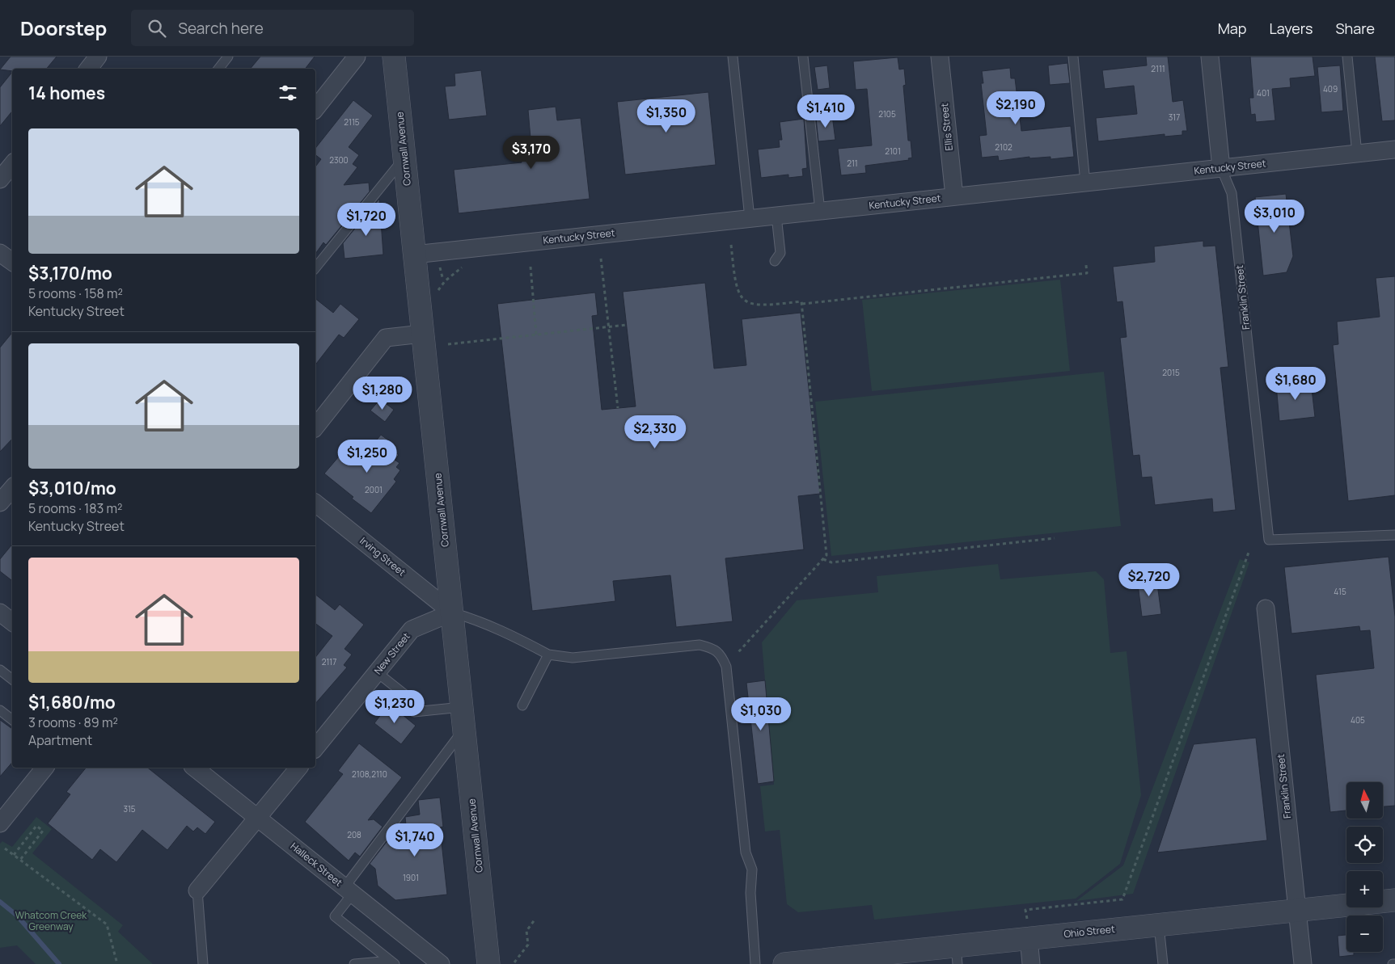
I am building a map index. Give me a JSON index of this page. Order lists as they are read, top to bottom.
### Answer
{
  "streets": {
    "street": [
      "Ellis Street",
      "Cornwall Avenue",
      "Kentucky Street",
      "Franklin Street",
      "Irving Street",
      "New Street",
      "Halleck Street",
      "Ohio Street"
    ]
  },
  "crossings": [
    ["Ellis Street", "Kentucky Street"],
    ["Cornwall Avenue", "Kentucky Street"],
    ["Cornwall Avenue", "Irving Street"],
    ["Cornwall Avenue", "New Street"],
    ["Kentucky Street", "Franklin Street"],
    ["Franklin Street", "Ohio Street"],
    ["Irving Street", "New Street"]
  ],
  "parks": ["Whatcom Creek Greenway"],
  "house_numbers": [
    "2111",
    "409",
    "401",
    "2105",
    "317",
    "2115",
    "2102",
    "2101",
    "2300",
    "211",
    "2015",
    "2001",
    "415",
    "2117",
    "405",
    "2108,2110",
    "315",
    "208",
    "1901"
  ],
  "north": "top",
  "page": {
    "header": "Doorstep",
    "search": "Search here",
    "nav": ["Map", "Layers", "Share"],
    "heading": "14 homes",
    "price": [
      "$2,190",
      "$1,410",
      "$1,350",
      "$3,170",
      "$3,010",
      "$1,720",
      "$1,680",
      "$1,280",
      "$2,330",
      "$1,250",
      "$2,720",
      "$1,230",
      "$1,030",
      "$1,740"
    ],
    "list": [
      {
        "name": "$3,170/mo",
        "note": "5 rooms · 158 m² · Kentucky Street"
      },
      {
        "name": "$3,010/mo",
        "note": "5 rooms · 183 m² · Kentucky Street"
      },
      {
        "name": "$1,680/mo",
        "note": "3 rooms · 89 m² · Apartment"
      }
    ],
    "map_buttons": ["+", "−"]
  }
}
